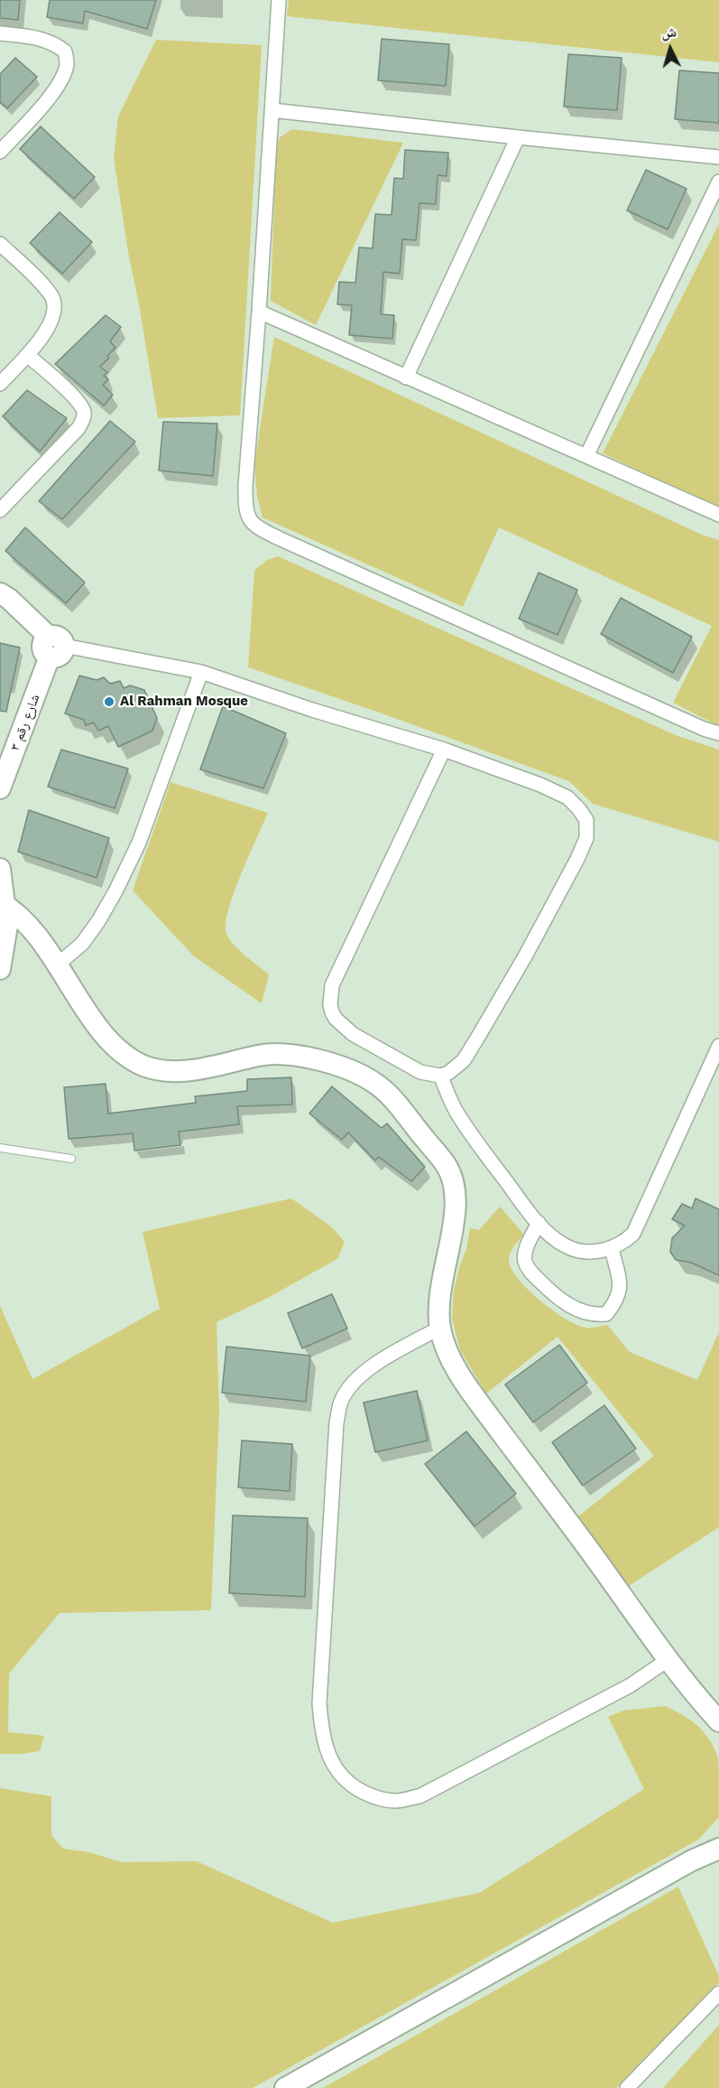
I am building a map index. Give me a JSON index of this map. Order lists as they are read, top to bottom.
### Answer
{
  "streets": {
    "street": ["شارع رقم ٣"]
  },
  "places": ["Al Rahman Mosque"],
  "north": "top"
}
